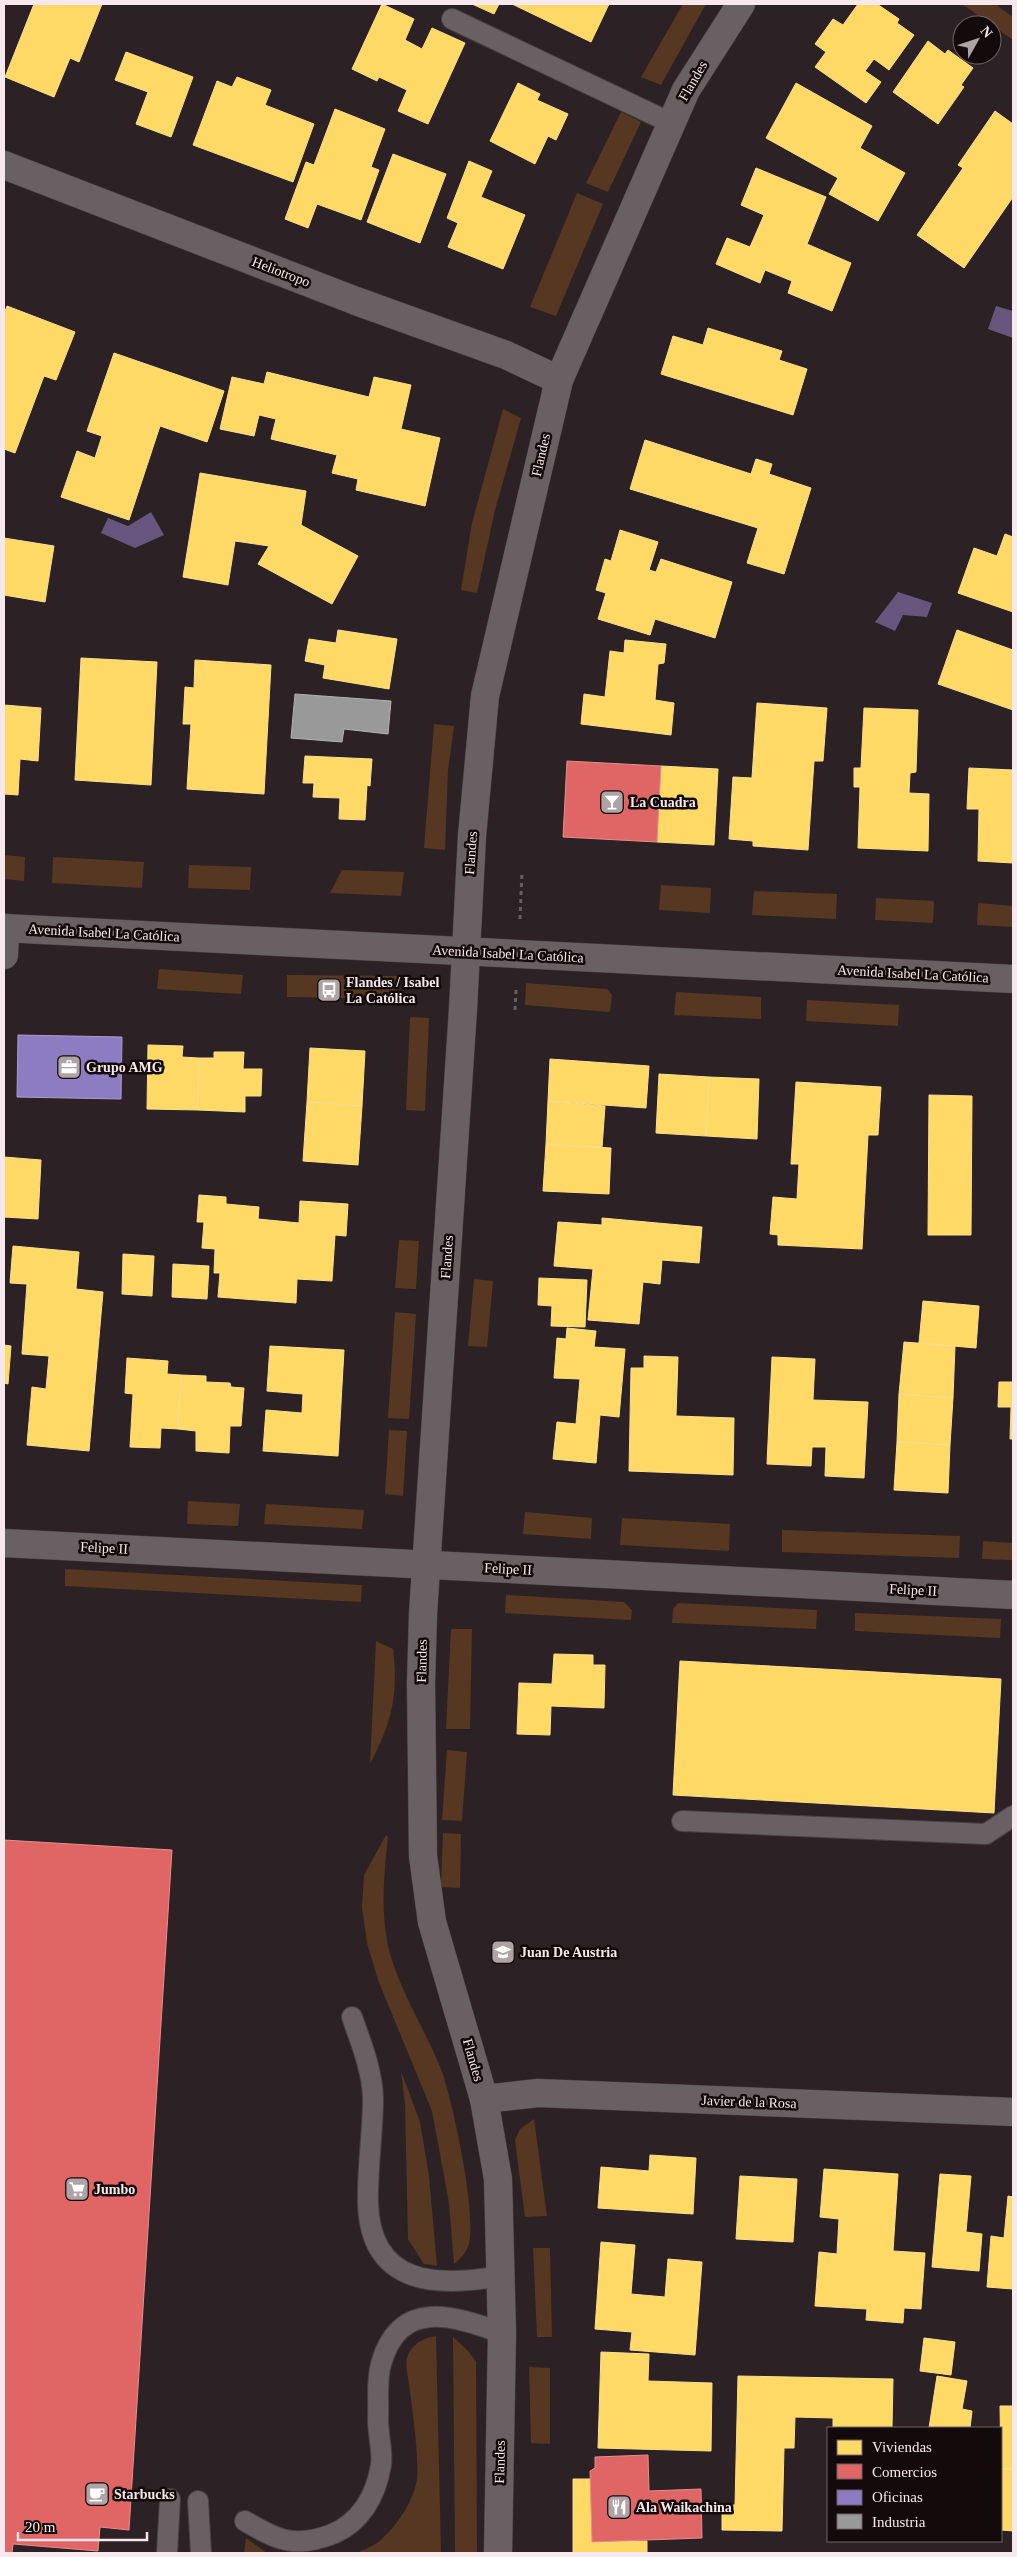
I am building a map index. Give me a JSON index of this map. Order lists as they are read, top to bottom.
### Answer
{
  "streets": {
    "street": [
      "Flandes",
      "Heliotropo",
      "Avenida Isabel La Católica",
      "Felipe II",
      "Javier de la Rosa"
    ]
  },
  "crossings": [
    ["Flandes", "Heliotropo"],
    ["Flandes", "Avenida Isabel La Católica"],
    ["Flandes", "Felipe II"],
    ["Flandes", "Javier de la Rosa"]
  ],
  "places": {
    "bar": ["La Cuadra"],
    "bus stop": ["Flandes / Isabel La Católica"],
    "office": ["Grupo AMG"],
    "school or university": ["Juan De Austria"],
    "supermarket": ["Jumbo"],
    "cafe": ["Starbucks"],
    "restaurant": ["Ala Waikachina"]
  },
  "legend": [
    "Viviendas",
    "Comercios",
    "Oficinas",
    "Industria"
  ],
  "scale_bar": "20 m",
  "north": "top right"
}
